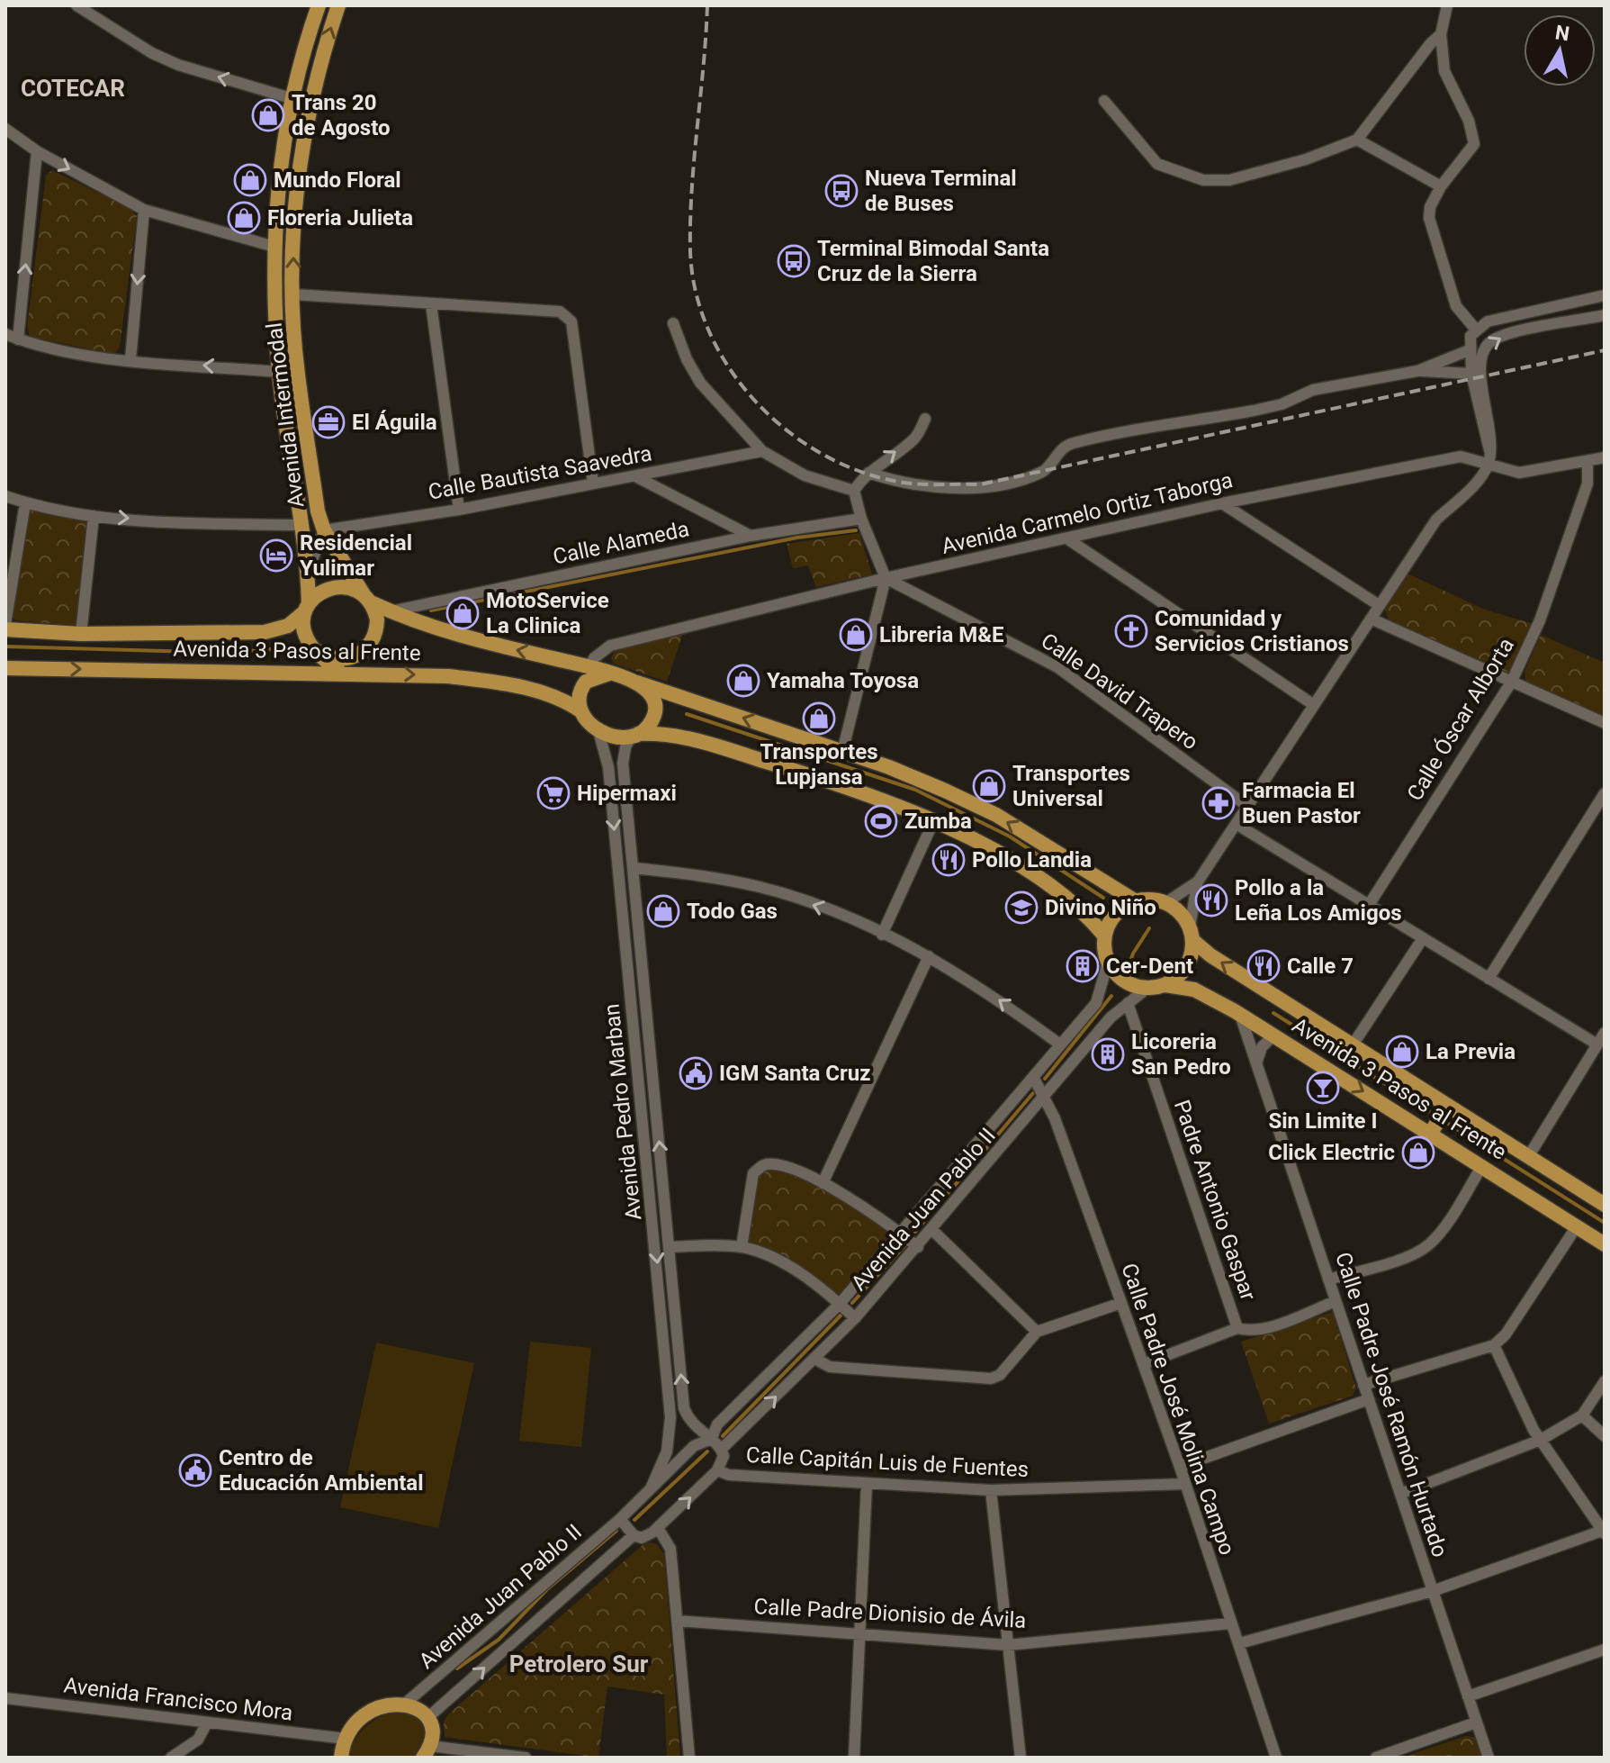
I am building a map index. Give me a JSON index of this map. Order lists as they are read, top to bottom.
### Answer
{
  "streets": {
    "main road": ["Avenida Intermodal", "Avenida 3 Pasos al Frente"],
    "street": [
      "Calle Bautista Saavedra",
      "Avenida Carmelo Ortiz Taborga",
      "Calle Alameda",
      "Calle David Trapero",
      "Calle Óscar Alborta",
      "Avenida Pedro Marban",
      "Padre Antonio Gaspar",
      "Avenida Juan Pablo II",
      "Calle Padre José Ramón Hurtado",
      "Calle Padre José Molina Campo",
      "Calle Capitán Luis de Fuentes",
      "Calle Padre Dionisio de Ávila",
      "Avenida Francisco Mora"
    ]
  },
  "crossings": [
    ["Avenida Intermodal", "Calle Bautista Saavedra"],
    ["Avenida Intermodal", "Avenida 3 Pasos al Frente"],
    ["Avenida Carmelo Ortiz Taborga", "Avenida 3 Pasos al Frente"],
    ["Avenida Carmelo Ortiz Taborga", "Calle David Trapero"],
    ["Avenida Carmelo Ortiz Taborga", "Calle Óscar Alborta"],
    ["Calle Alameda", "Avenida 3 Pasos al Frente"],
    ["Avenida 3 Pasos al Frente", "Avenida Pedro Marban"],
    ["Avenida 3 Pasos al Frente", "Avenida Juan Pablo II"],
    ["Avenida 3 Pasos al Frente", "Calle Padre José Ramón Hurtado"],
    ["Avenida Pedro Marban", "Avenida Juan Pablo II"],
    ["Padre Antonio Gaspar", "Avenida Juan Pablo II"],
    ["Avenida Juan Pablo II", "Calle Padre José Molina Campo"],
    ["Calle Padre José Molina Campo", "Calle Capitán Luis de Fuentes"],
    ["Calle Padre José Molina Campo", "Calle Padre Dionisio de Ávila"]
  ],
  "districts": ["COTECAR", "Petrolero Sur"],
  "places": {
    "shop": [
      "Trans 20 de Agosto",
      "Mundo Floral",
      "Floreria Julieta",
      "MotoService La Clinica",
      "Libreria M&E",
      "Yamaha Toyosa",
      "Transportes Lupjansa",
      "Transportes Universal",
      "Todo Gas",
      "La Previa",
      "Click Electric"
    ],
    "bus stop": ["Nueva Terminal de Buses", "Terminal Bimodal Santa Cruz de la Sierra"],
    "office": ["El Águila"],
    "hotel": ["Residencial Yulimar"],
    "church": ["Comunidad y Servicios Cristianos"],
    "supermarket": ["Hipermaxi"],
    "pharmacy": ["Farmacia El Buen Pastor"],
    "sports": ["Zumba"],
    "restaurant": ["Pollo Landia", "Pollo a la Leña Los Amigos", "Calle 7"],
    "school or university": ["Divino Niño"],
    "building": ["Cer-Dent", "Licoreria San Pedro"],
    "public building": ["IGM Santa Cruz", "Centro de Educación Ambiental"],
    "bar": ["Sin Limite I"]
  },
  "north": "top"
}
